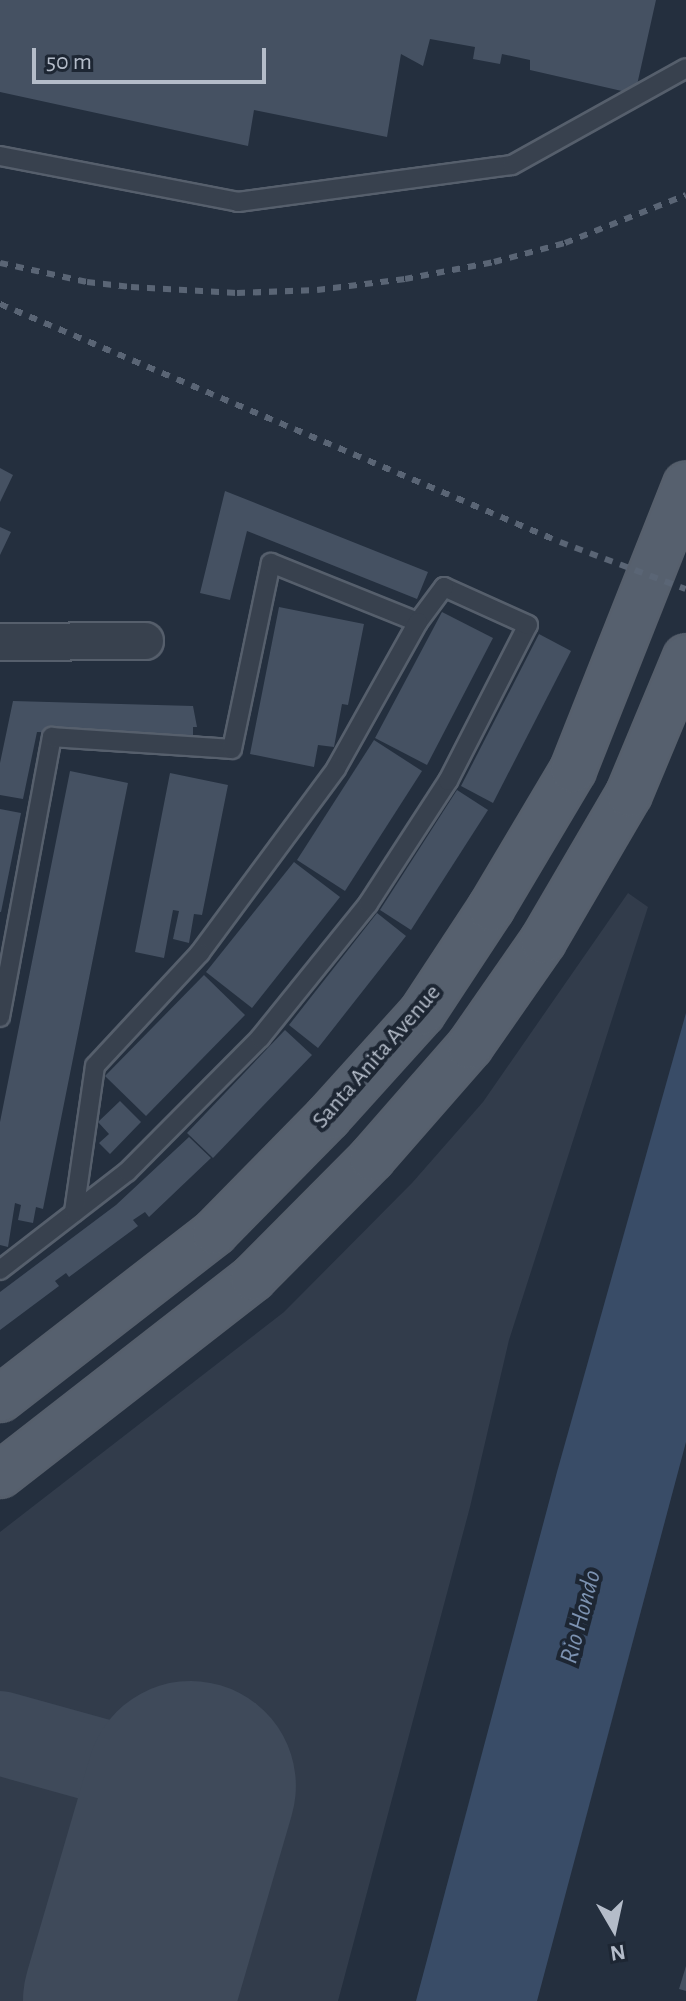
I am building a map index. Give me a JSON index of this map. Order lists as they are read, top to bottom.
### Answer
{
  "streets": {
    "main road": ["Santa Anita Avenue"]
  },
  "water": ["Rio Hondo"],
  "scale_bar": "50 m",
  "north": "bottom"
}
